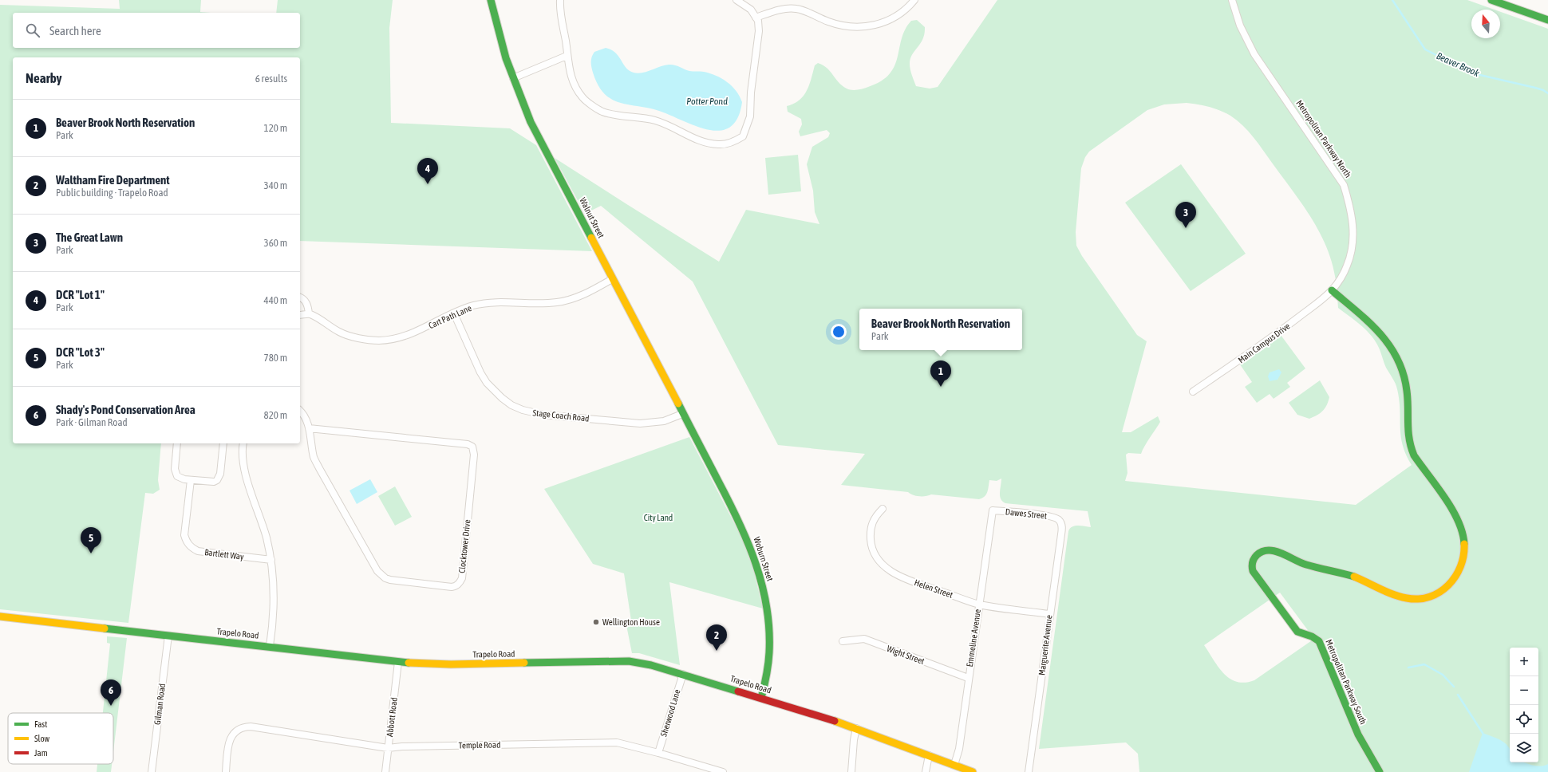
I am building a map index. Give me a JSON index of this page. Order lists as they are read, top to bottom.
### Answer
{
  "streets": {
    "street": [
      "Metropolitan Parkway North",
      "Walnut Street",
      "Cart Path Lane",
      "Main Campus Drive",
      "Stage Coach Road",
      "Dawes Street",
      "Clocktower Drive",
      "Bartlett Way",
      "Woburn Street",
      "Helen Street",
      "Trapelo Road",
      "Emmeline Avenue",
      "Marguerite Avenue",
      "Wight Street",
      "Metropolitan Parkway South",
      "Gilman Road",
      "Sherwood Lane",
      "Abbott Road",
      "Temple Road"
    ]
  },
  "crossings": [
    ["Metropolitan Parkway North", "Main Campus Drive"],
    ["Metropolitan Parkway North", "Metropolitan Parkway South"],
    ["Walnut Street", "Cart Path Lane"],
    ["Walnut Street", "Stage Coach Road"],
    ["Walnut Street", "Woburn Street"],
    ["Cart Path Lane", "Stage Coach Road"],
    ["Main Campus Drive", "Metropolitan Parkway South"],
    ["Dawes Street", "Emmeline Avenue"],
    ["Dawes Street", "Marguerite Avenue"],
    ["Woburn Street", "Trapelo Road"],
    ["Helen Street", "Emmeline Avenue"],
    ["Helen Street", "Marguerite Avenue"],
    ["Trapelo Road", "Emmeline Avenue"],
    ["Trapelo Road", "Gilman Road"],
    ["Trapelo Road", "Sherwood Lane"],
    ["Trapelo Road", "Abbott Road"],
    ["Emmeline Avenue", "Wight Street"],
    ["Sherwood Lane", "Temple Road"],
    ["Abbott Road", "Temple Road"]
  ],
  "water": ["Beaver Brook", "Potter Pond"],
  "parks": ["City Land"],
  "places": ["Wellington House"],
  "legend": ["Fast", "Slow", "Jam"],
  "north": "top",
  "page": {
    "search": "Search here",
    "heading": ["Nearby", "6 results"],
    "list": [
      {
        "mark": "1",
        "name": "Beaver Brook North Reservation",
        "note": "Park",
        "value": "120 m"
      },
      {
        "mark": "2",
        "name": "Waltham Fire Department",
        "note": "Public building · Trapelo Road",
        "value": "340 m"
      },
      {
        "mark": "3",
        "name": "The Great Lawn",
        "note": "Park",
        "value": "360 m"
      },
      {
        "mark": "4",
        "name": "DCR \"Lot 1\"",
        "note": "Park",
        "value": "440 m"
      },
      {
        "mark": "5",
        "name": "DCR \"Lot 3\"",
        "note": "Park",
        "value": "780 m"
      },
      {
        "mark": "6",
        "name": "Shady's Pond Conservation Area",
        "note": "Park · Gilman Road",
        "value": "820 m"
      }
    ],
    "pins": [
      "4",
      "3",
      "1",
      "5",
      "2",
      "6"
    ],
    "popup": ["Beaver Brook North Reservation", "Park"],
    "map_buttons": ["+", "−"]
  }
}
